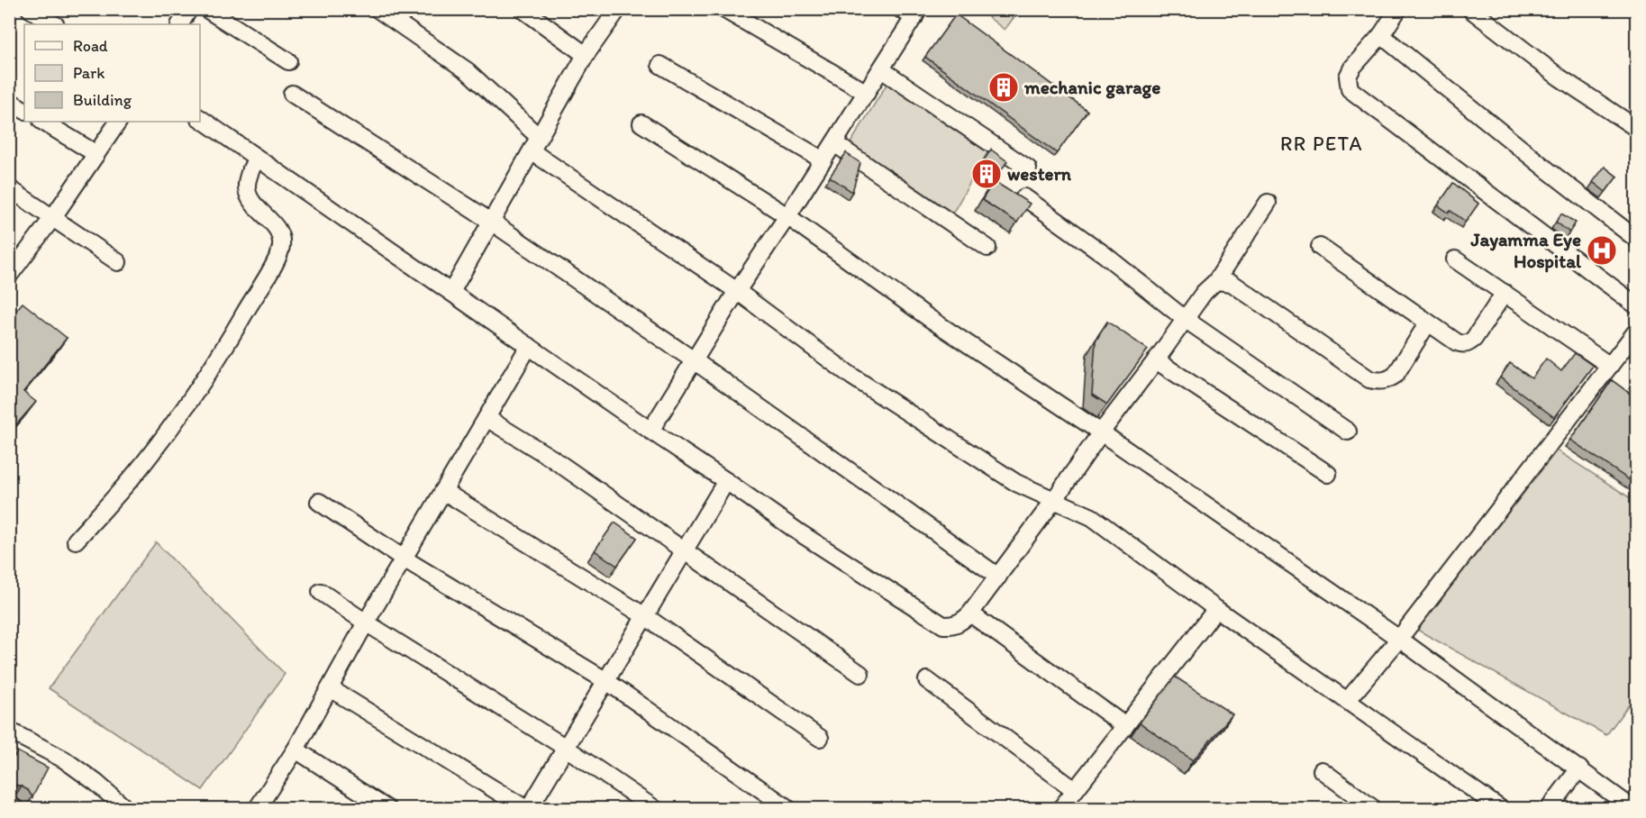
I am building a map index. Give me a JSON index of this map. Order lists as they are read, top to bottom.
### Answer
{
  "districts": ["RR PETA"],
  "places": {
    "building": ["mechanic garage", "western"],
    "hospital": ["Jayamma Eye Hospital"]
  },
  "legend": ["Road", "Park", "Building"]
}
